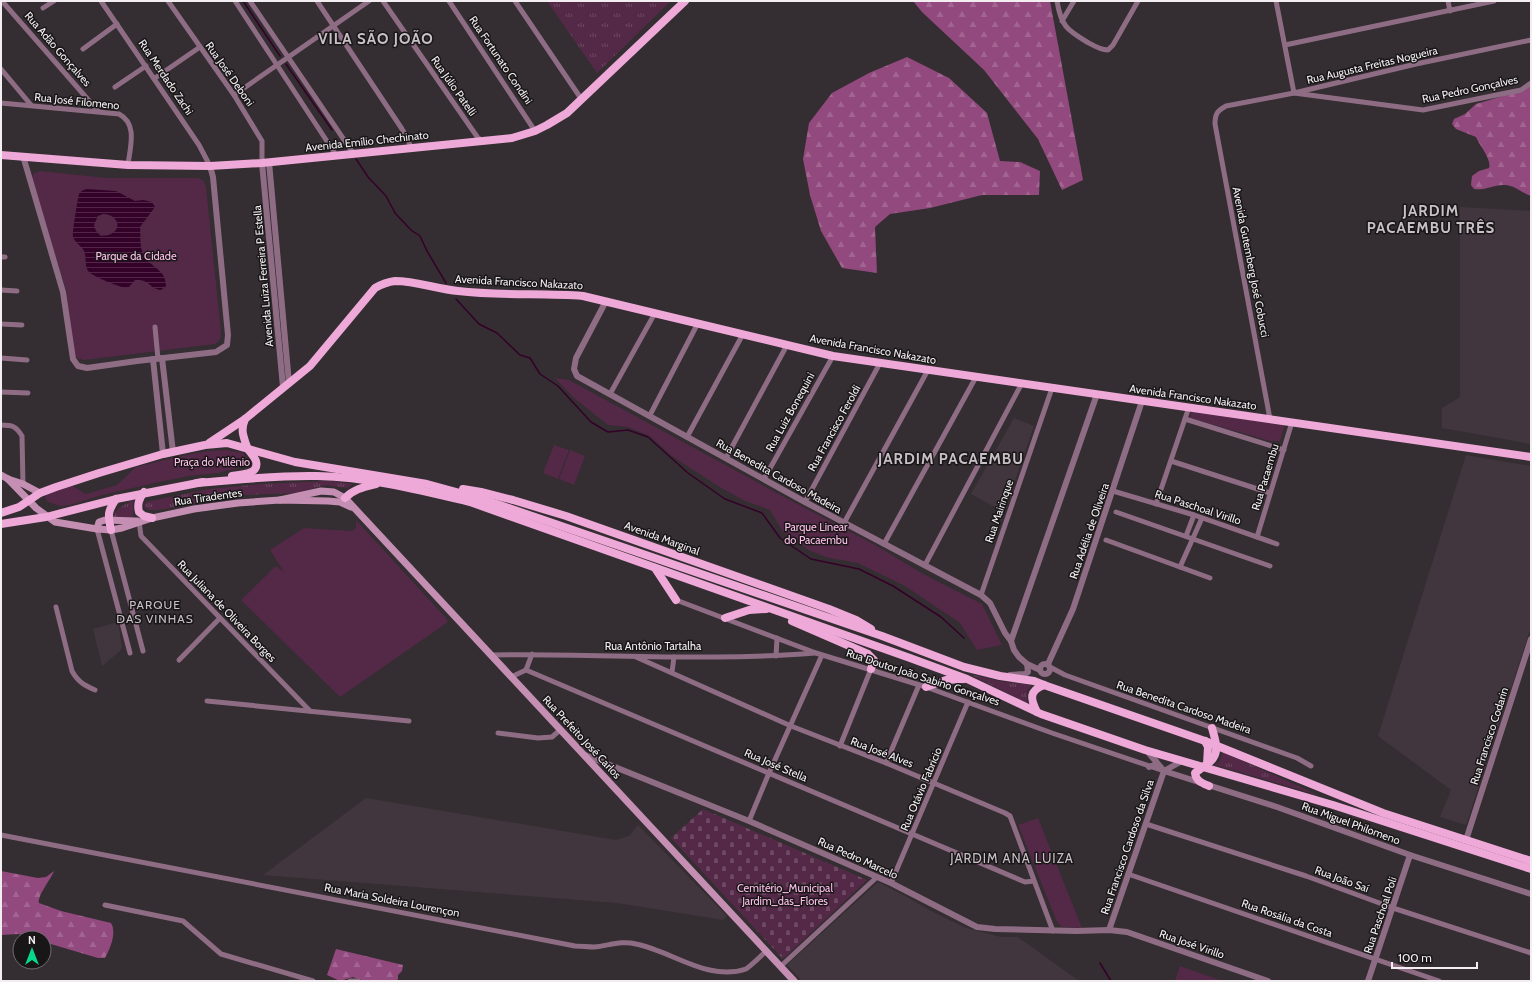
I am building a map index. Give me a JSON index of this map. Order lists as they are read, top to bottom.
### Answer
{
  "streets": {
    "main road": [
      "Avenida Emílio Chechinato",
      "Avenida Francisco Nakazato",
      "Rua Tiradentes",
      "Avenida Marginal",
      "Rua Prefeito José Carlos"
    ],
    "street": [
      "Rua Adão Gonçalves",
      "Rua Fortunato Condini",
      "Rua Augusta Freitas Nogueira",
      "Rua José Deboni",
      "Rua Merdado Zachi",
      "Rua Júlio Patelli",
      "Rua Pedro Gonçalves",
      "Rua José Filomeno",
      "Avenida Gutemberg José Cobucci",
      "Avenida Luiza Ferreira P Estella",
      "Rua Luiz Bonequini",
      "Rua Francisco Feroldi",
      "Rua Benedita Cardoso Madeira",
      "Rua Pacaembu",
      "Rua Paschoal Virillo",
      "Rua Mairinque",
      "Rua Adélia de Oliveira",
      "Rua Juliana de Oliveira Borges",
      "Rua Antônio Tartalha",
      "Rua Doutor João Sabino Gonçalves",
      "Rua Francisco Codarin",
      "Rua José Alves",
      "Rua José Stella",
      "Rua Otávio Fabrício",
      "Rua Miguel Philomeno",
      "Rua Francisco Cardoso da Silva",
      "Rua Pedro Marcelo",
      "Rua João Saí",
      "Rua Maria Soldeira Lourençon",
      "Rua Paschoal Poli",
      "Rua Rosália da Costa",
      "Rua José Virillo"
    ]
  },
  "crossings": [
    ["Rua Adão Gonçalves", "Rua José Filomeno"],
    ["Rua Fortunato Condini", "Avenida Emílio Chechinato"],
    ["Rua Augusta Freitas Nogueira", "Rua Pedro Gonçalves"],
    ["Rua Augusta Freitas Nogueira", "Avenida Gutemberg José Cobucci"],
    ["Rua José Deboni", "Avenida Emílio Chechinato"],
    ["Rua José Deboni", "Avenida Luiza Ferreira P Estella"],
    ["Rua Merdado Zachi", "Avenida Emílio Chechinato"],
    ["Rua Júlio Patelli", "Avenida Emílio Chechinato"],
    ["Rua José Filomeno", "Avenida Emílio Chechinato"],
    ["Avenida Emílio Chechinato", "Avenida Luiza Ferreira P Estella"],
    ["Avenida Gutemberg José Cobucci", "Avenida Francisco Nakazato"],
    ["Avenida Luiza Ferreira P Estella", "Avenida Francisco Nakazato"],
    ["Avenida Francisco Nakazato", "Rua Luiz Bonequini"],
    ["Avenida Francisco Nakazato", "Rua Francisco Feroldi"],
    ["Avenida Francisco Nakazato", "Rua Benedita Cardoso Madeira"],
    ["Avenida Francisco Nakazato", "Rua Pacaembu"],
    ["Avenida Francisco Nakazato", "Rua Mairinque"],
    ["Avenida Francisco Nakazato", "Rua Adélia de Oliveira"],
    ["Avenida Francisco Nakazato", "Avenida Marginal"],
    ["Rua Luiz Bonequini", "Rua Benedita Cardoso Madeira"],
    ["Rua Francisco Feroldi", "Rua Benedita Cardoso Madeira"],
    ["Rua Benedita Cardoso Madeira", "Rua Mairinque"],
    ["Rua Benedita Cardoso Madeira", "Rua Adélia de Oliveira"],
    ["Rua Pacaembu", "Rua Paschoal Virillo"],
    ["Rua Tiradentes", "Rua Juliana de Oliveira Borges"],
    ["Rua Tiradentes", "Rua Prefeito José Carlos"],
    ["Rua Paschoal Virillo", "Rua Adélia de Oliveira"],
    ["Avenida Marginal", "Rua Francisco Codarin"],
    ["Rua Antônio Tartalha", "Rua Doutor João Sabino Gonçalves"],
    ["Rua Antônio Tartalha", "Rua Prefeito José Carlos"],
    ["Rua Antônio Tartalha", "Rua José Alves"],
    ["Rua Doutor João Sabino Gonçalves", "Rua Otávio Fabrício"],
    ["Rua Doutor João Sabino Gonçalves", "Rua Miguel Philomeno"],
    ["Rua Doutor João Sabino Gonçalves", "Rua Francisco Cardoso da Silva"],
    ["Rua Prefeito José Carlos", "Rua Pedro Marcelo"],
    ["Rua Prefeito José Carlos", "Rua Maria Soldeira Lourençon"],
    ["Rua José Alves", "Rua José Stella"],
    ["Rua José Alves", "Rua Otávio Fabrício"],
    ["Rua José Alves", "Rua Pedro Marcelo"],
    ["Rua José Stella", "Rua Otávio Fabrício"],
    ["Rua Otávio Fabrício", "Rua Pedro Marcelo"],
    ["Rua Miguel Philomeno", "Rua Francisco Cardoso da Silva"],
    ["Rua Miguel Philomeno", "Rua Paschoal Poli"],
    ["Rua Francisco Cardoso da Silva", "Rua Pedro Marcelo"],
    ["Rua Francisco Cardoso da Silva", "Rua João Saí"],
    ["Rua Francisco Cardoso da Silva", "Rua Rosália da Costa"],
    ["Rua Francisco Cardoso da Silva", "Rua José Virillo"],
    ["Rua Pedro Marcelo", "Rua José Virillo"],
    ["Rua João Saí", "Rua Paschoal Poli"],
    ["Rua Paschoal Poli", "Rua Rosália da Costa"]
  ],
  "districts": [
    "VILA SÃO JOÃO",
    "JARDIM PACAEMBU TRÊS",
    "JARDIM PACAEMBU",
    "PARQUE DAS VINHAS",
    "JARDIM ANA LUIZA"
  ],
  "parks": [
    "Parque da Cidade",
    "Praça do Milênio",
    "Parque Linear do Pacaembu",
    "Cemitério_Municipal Jardim_das_Flores"
  ],
  "scale_bar": "100 m",
  "north": "top"
}
